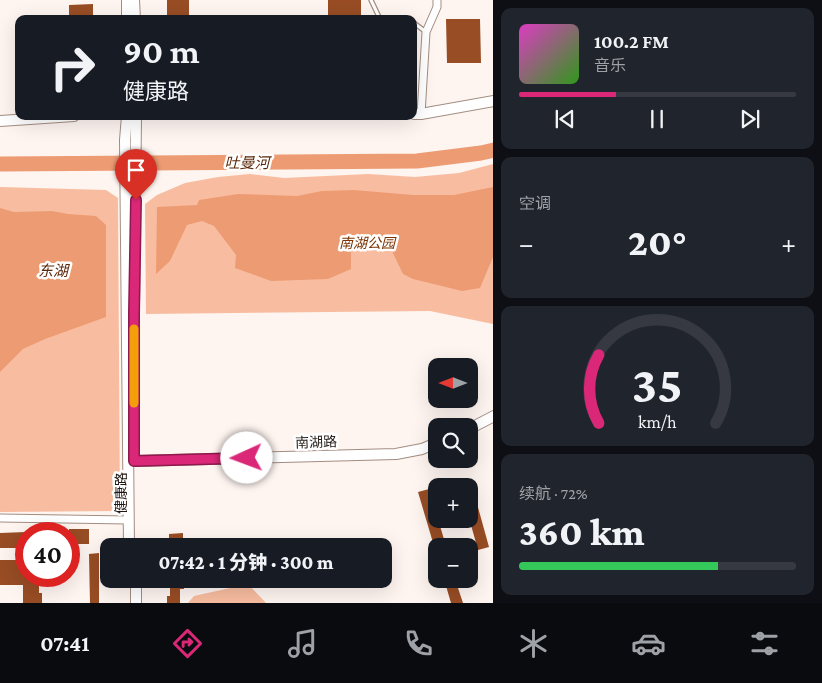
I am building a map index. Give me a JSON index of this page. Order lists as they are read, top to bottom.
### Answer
{
  "streets": {
    "main road": ["南湖路", "健康路"]
  },
  "crossings": [
    ["南湖路", "健康路"]
  ],
  "water": ["吐曼河", "东湖"],
  "parks": ["南湖公园"],
  "north": "left",
  "page": {
    "turn": ["90 m", "健康路"],
    "song": ["100.2 FM", "音乐"],
    "tile": [
      "空调",
      ["续航 · 72%", "360 km"]
    ],
    "heat": ["−", "20°", "+"],
    "map_buttons": ["+", "−"],
    "limit": "40",
    "trip": "07:42 · 1 分钟 · 300 m",
    "tabs": "07:41",
    "gauge": ["35", "km/h"]
  }
}
